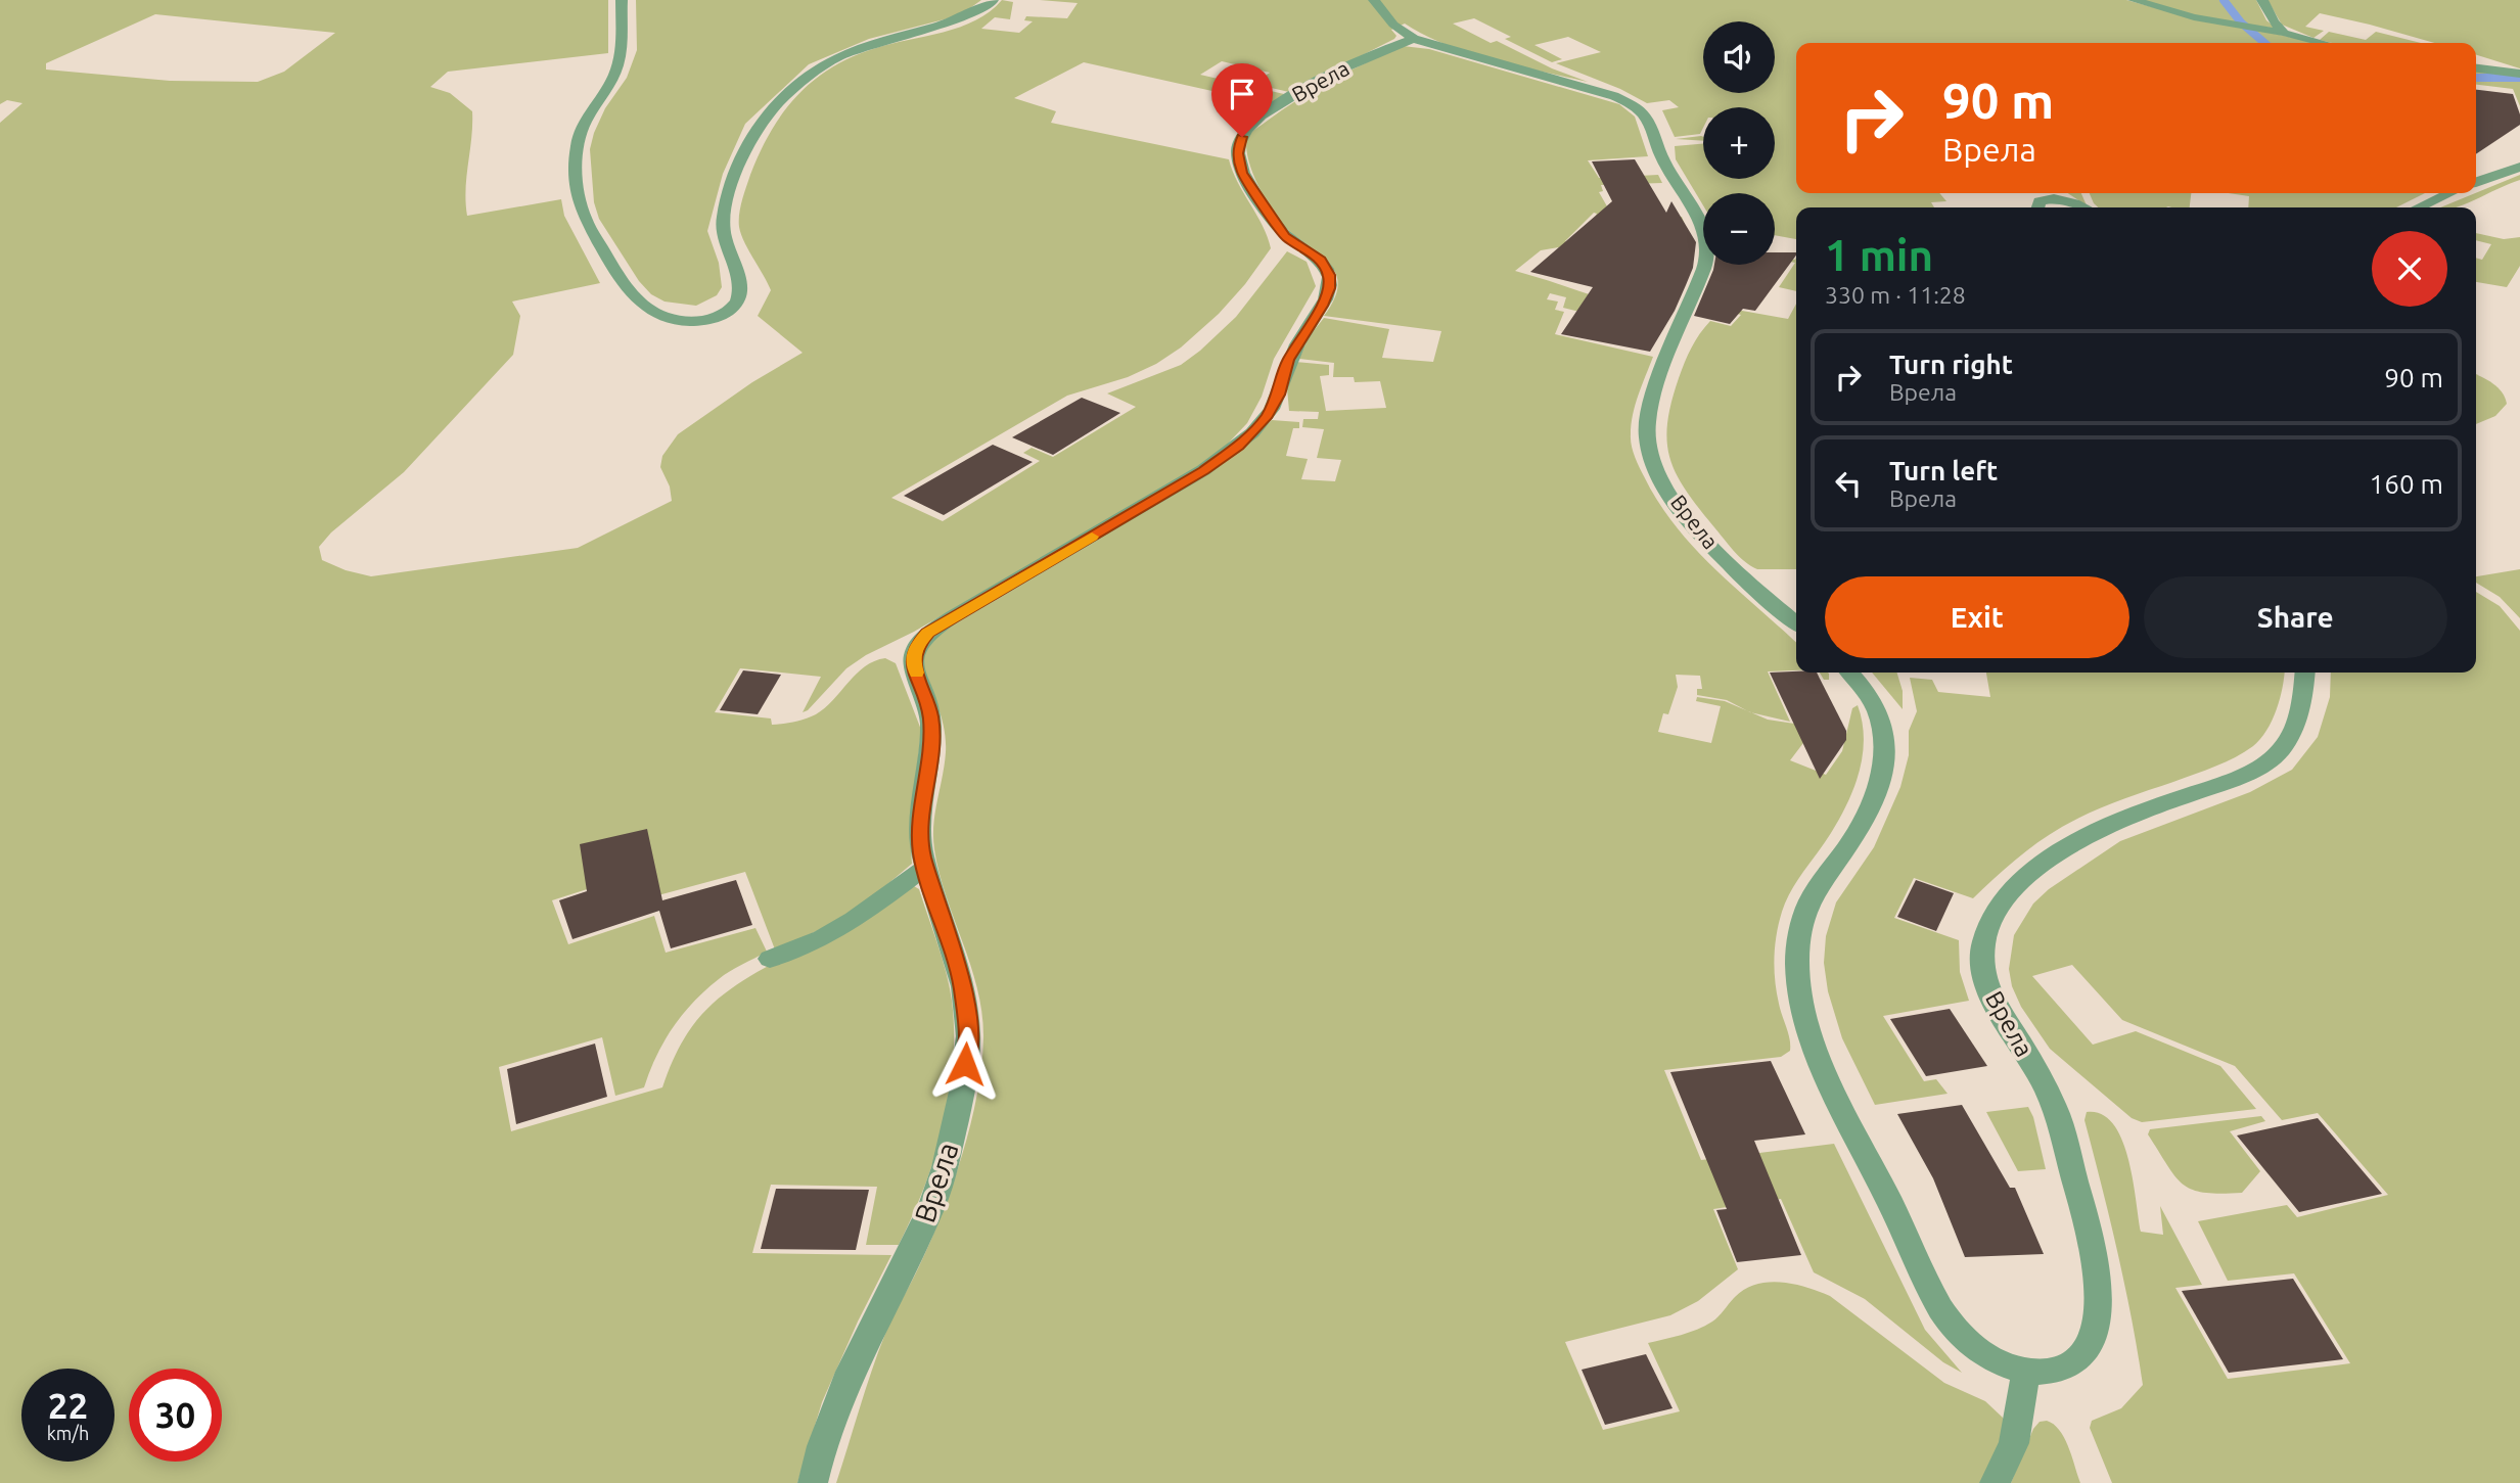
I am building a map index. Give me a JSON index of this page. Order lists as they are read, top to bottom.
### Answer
{
  "streets": {
    "street": ["Врела"]
  },
  "page": {
    "map_buttons": ["+", "−"],
    "turn": ["90 m", "Врела"],
    "heading": ["1 min", "330 m · 11:28"],
    "list": [
      {
        "name": "Turn right",
        "note": "Врела",
        "value": "90 m"
      },
      {
        "name": "Turn left",
        "note": "Врела",
        "value": "160 m"
      }
    ],
    "buttons": ["Exit", "Share"],
    "speed": "22 km/h",
    "limit": "30"
  }
}
